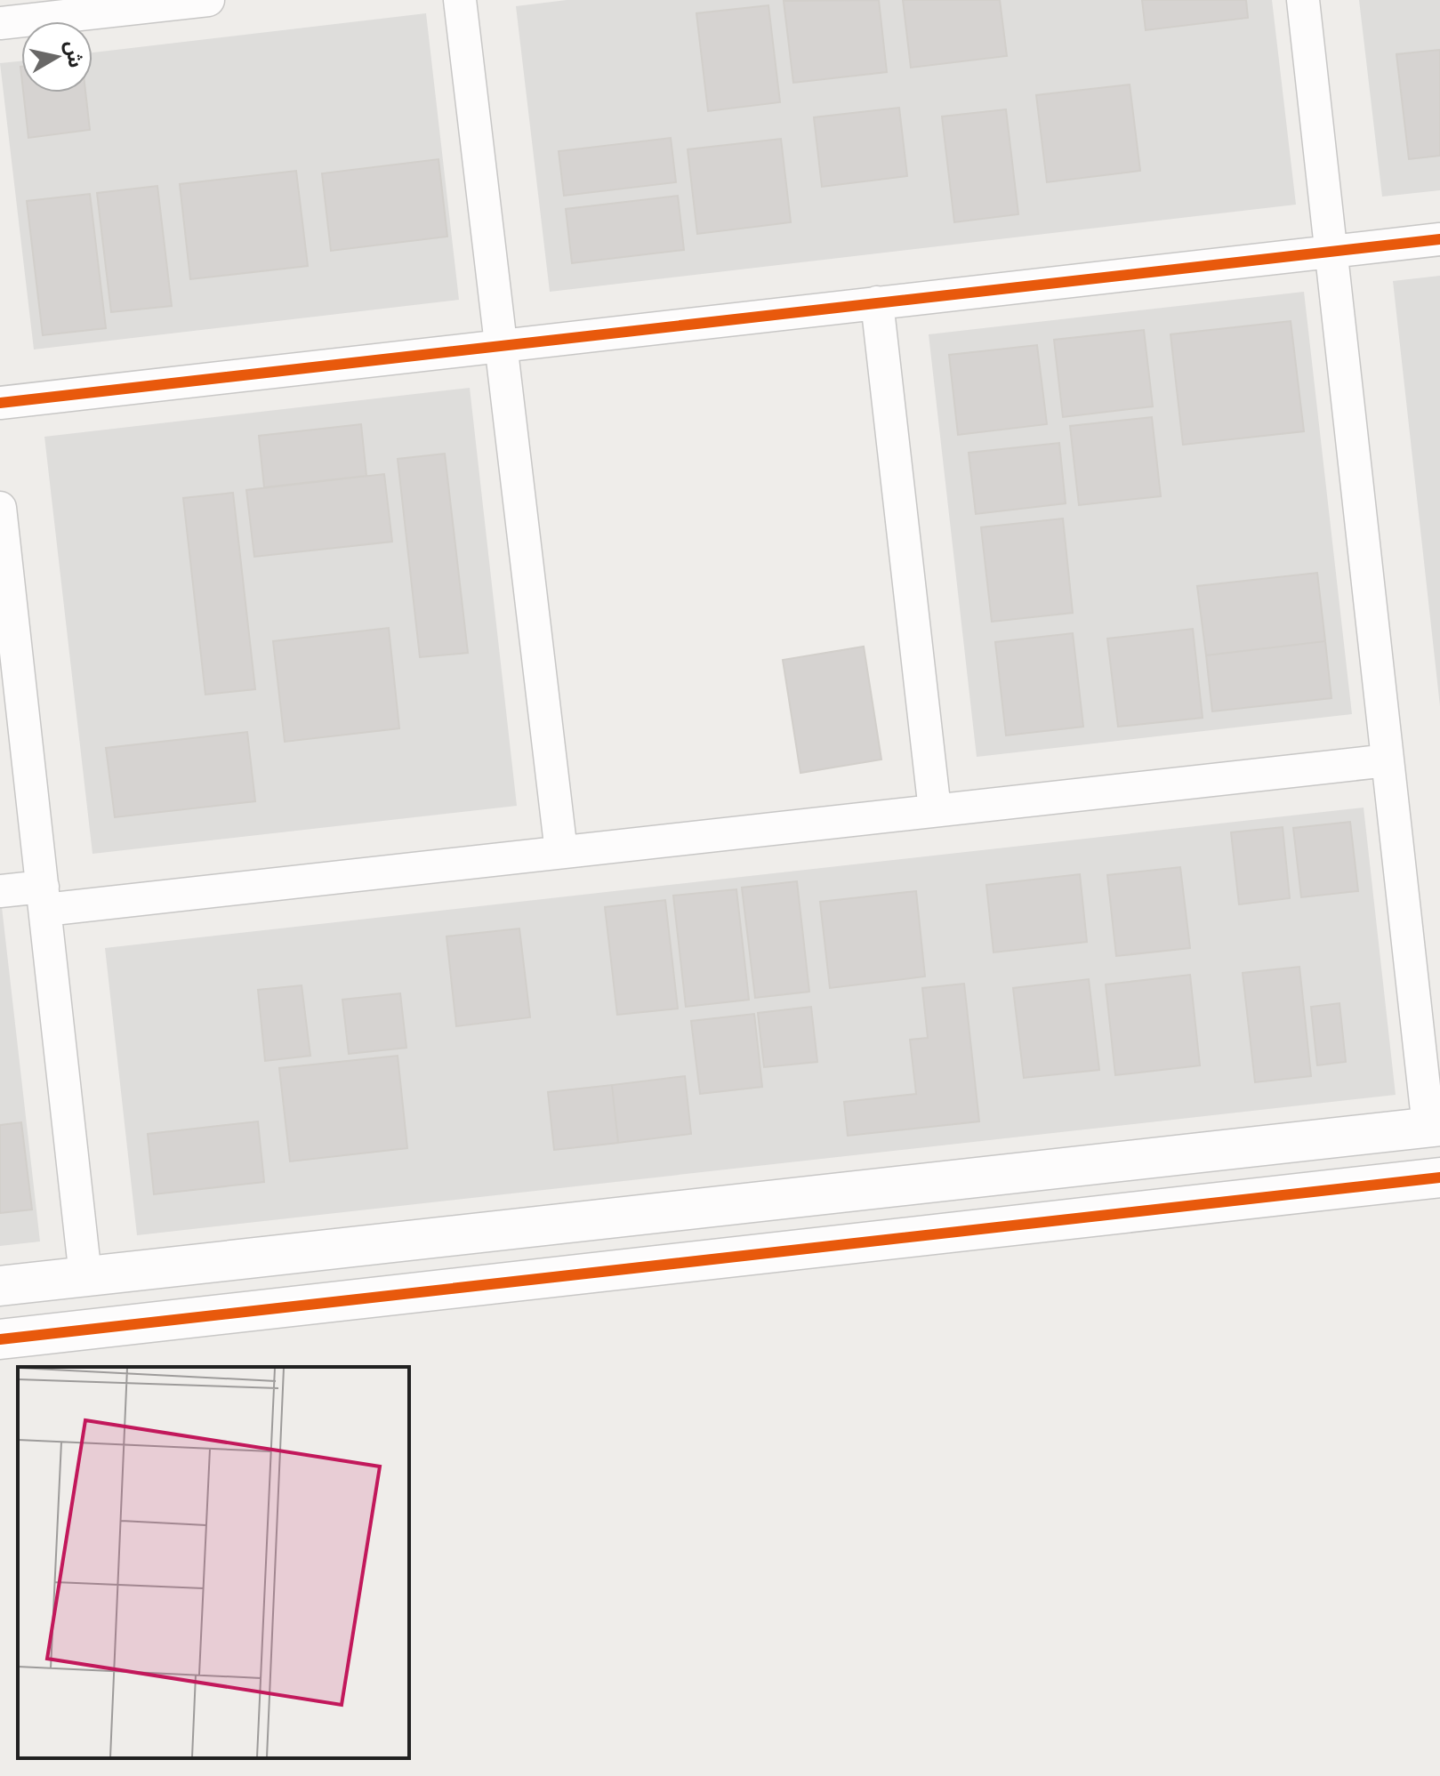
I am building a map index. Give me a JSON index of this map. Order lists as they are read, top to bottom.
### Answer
{
  "north": "right"
}
